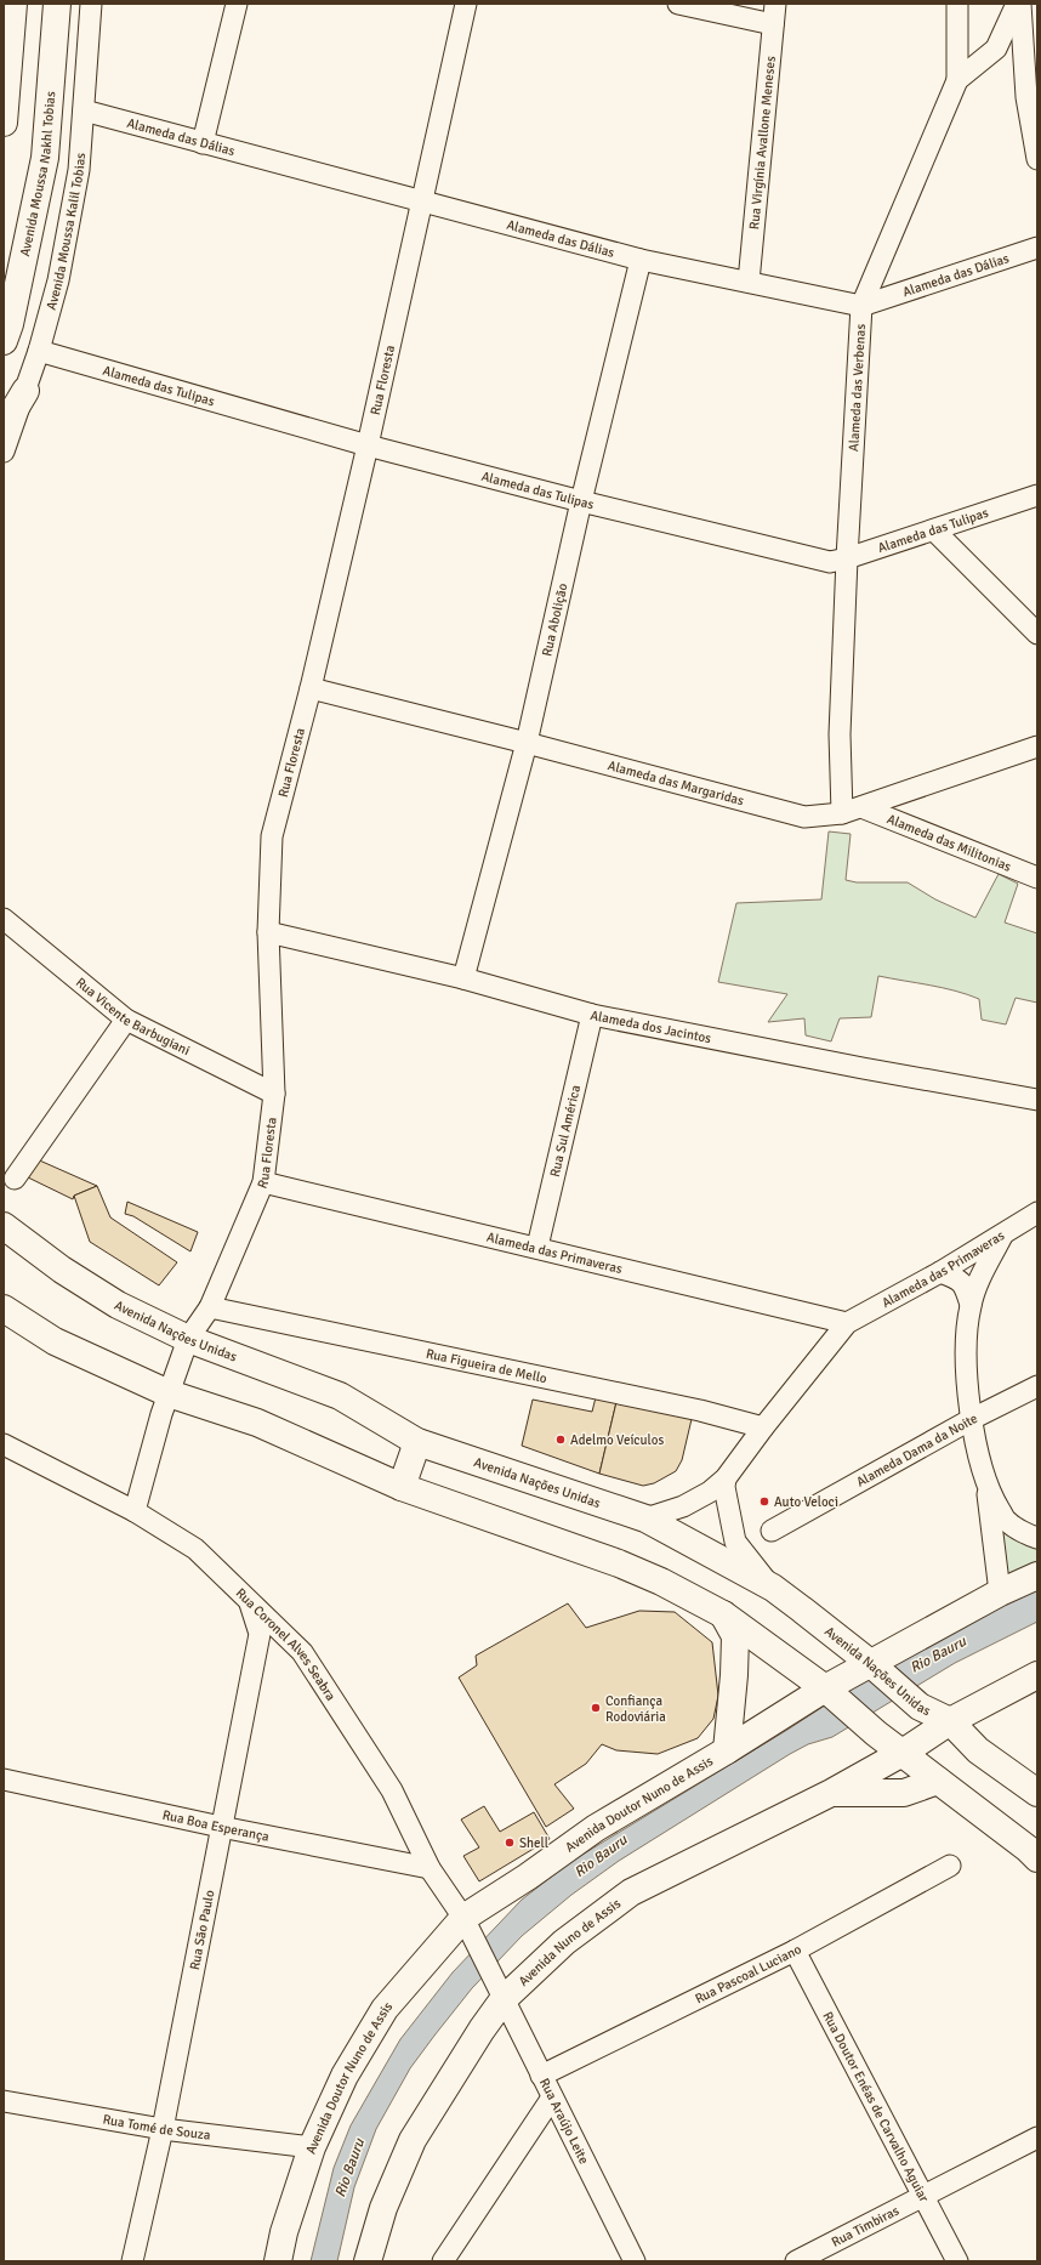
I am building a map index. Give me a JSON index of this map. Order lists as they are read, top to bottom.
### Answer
{
  "streets": {
    "main road": [
      "Avenida Moussa Nakhl Tobias",
      "Avenida Nações Unidas",
      "Avenida Doutor Nuno de Assis",
      "Avenida Nuno de Assis"
    ],
    "street": [
      "Alameda das Dálias",
      "Rua Virgínia Avallone Meneses",
      "Avenida Moussa Kalil Tobias",
      "Rua Floresta",
      "Alameda das Tulipas",
      "Alameda das Verbenas",
      "Rua Abolição",
      "Alameda das Margaridas",
      "Alameda das Militonias",
      "Rua Vicente Barbugiani",
      "Alameda dos Jacintos",
      "Rua Sul América",
      "Alameda das Primaveras",
      "Rua Figueira de Mello",
      "Alameda Dama da Noite",
      "Rua Coronel Alves Seabra",
      "Rua Boa Esperança",
      "Rua São Paulo",
      "Rua Pascoal Luciano",
      "Rua Doutor Enéas de Carvalho Aguiar",
      "Rua Araújo Leite",
      "Rua Tomé de Souza",
      "Rua Timbiras"
    ]
  },
  "crossings": [
    ["Alameda das Dálias", "Rua Virgínia Avallone Meneses"],
    ["Alameda das Dálias", "Avenida Moussa Kalil Tobias"],
    ["Alameda das Dálias", "Rua Floresta"],
    ["Alameda das Dálias", "Alameda das Verbenas"],
    ["Alameda das Dálias", "Rua Abolição"],
    ["Avenida Moussa Kalil Tobias", "Alameda das Tulipas"],
    ["Rua Floresta", "Alameda das Tulipas"],
    ["Rua Floresta", "Alameda das Margaridas"],
    ["Rua Floresta", "Rua Vicente Barbugiani"],
    ["Rua Floresta", "Alameda dos Jacintos"],
    ["Rua Floresta", "Alameda das Primaveras"],
    ["Rua Floresta", "Avenida Nações Unidas"],
    ["Rua Floresta", "Rua Figueira de Mello"],
    ["Rua Floresta", "Rua Coronel Alves Seabra"],
    ["Alameda das Tulipas", "Alameda das Verbenas"],
    ["Alameda das Tulipas", "Rua Abolição"],
    ["Alameda das Verbenas", "Alameda das Margaridas"],
    ["Alameda das Verbenas", "Alameda das Militonias"],
    ["Rua Abolição", "Alameda das Margaridas"],
    ["Rua Abolição", "Alameda dos Jacintos"],
    ["Alameda das Margaridas", "Alameda das Militonias"],
    ["Alameda dos Jacintos", "Rua Sul América"],
    ["Rua Sul América", "Alameda das Primaveras"],
    ["Alameda das Primaveras", "Avenida Nações Unidas"],
    ["Alameda das Primaveras", "Rua Figueira de Mello"],
    ["Avenida Nações Unidas", "Avenida Doutor Nuno de Assis"],
    ["Rua Coronel Alves Seabra", "Avenida Doutor Nuno de Assis"],
    ["Rua Coronel Alves Seabra", "Rua Boa Esperança"],
    ["Rua Coronel Alves Seabra", "Rua São Paulo"],
    ["Rua Coronel Alves Seabra", "Rua Araújo Leite"],
    ["Avenida Doutor Nuno de Assis", "Rua Araújo Leite"],
    ["Avenida Doutor Nuno de Assis", "Rua Tomé de Souza"],
    ["Rua Boa Esperança", "Rua São Paulo"],
    ["Rua São Paulo", "Rua Tomé de Souza"],
    ["Avenida Nuno de Assis", "Rua Araújo Leite"],
    ["Rua Pascoal Luciano", "Rua Doutor Enéas de Carvalho Aguiar"],
    ["Rua Pascoal Luciano", "Rua Araújo Leite"],
    ["Rua Doutor Enéas de Carvalho Aguiar", "Rua Timbiras"]
  ],
  "water": ["Rio Bauru"],
  "places": [
    "Adelmo Veículos",
    "Auto Veloci",
    "Confiança Rodoviária",
    "Shell"
  ]
}
